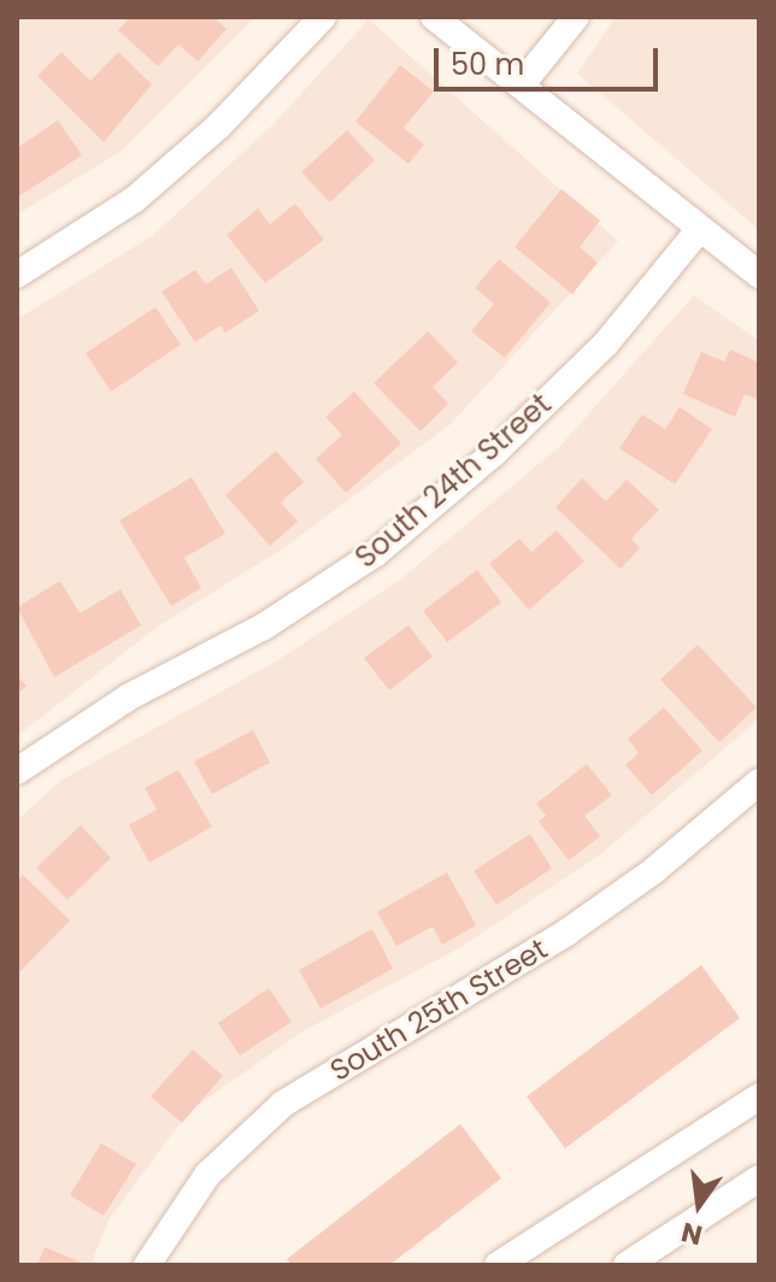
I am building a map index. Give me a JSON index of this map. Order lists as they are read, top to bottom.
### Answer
{
  "streets": {
    "street": ["South 24th Street", "South 25th Street"]
  },
  "scale_bar": "50 m",
  "north": "bottom"
}
